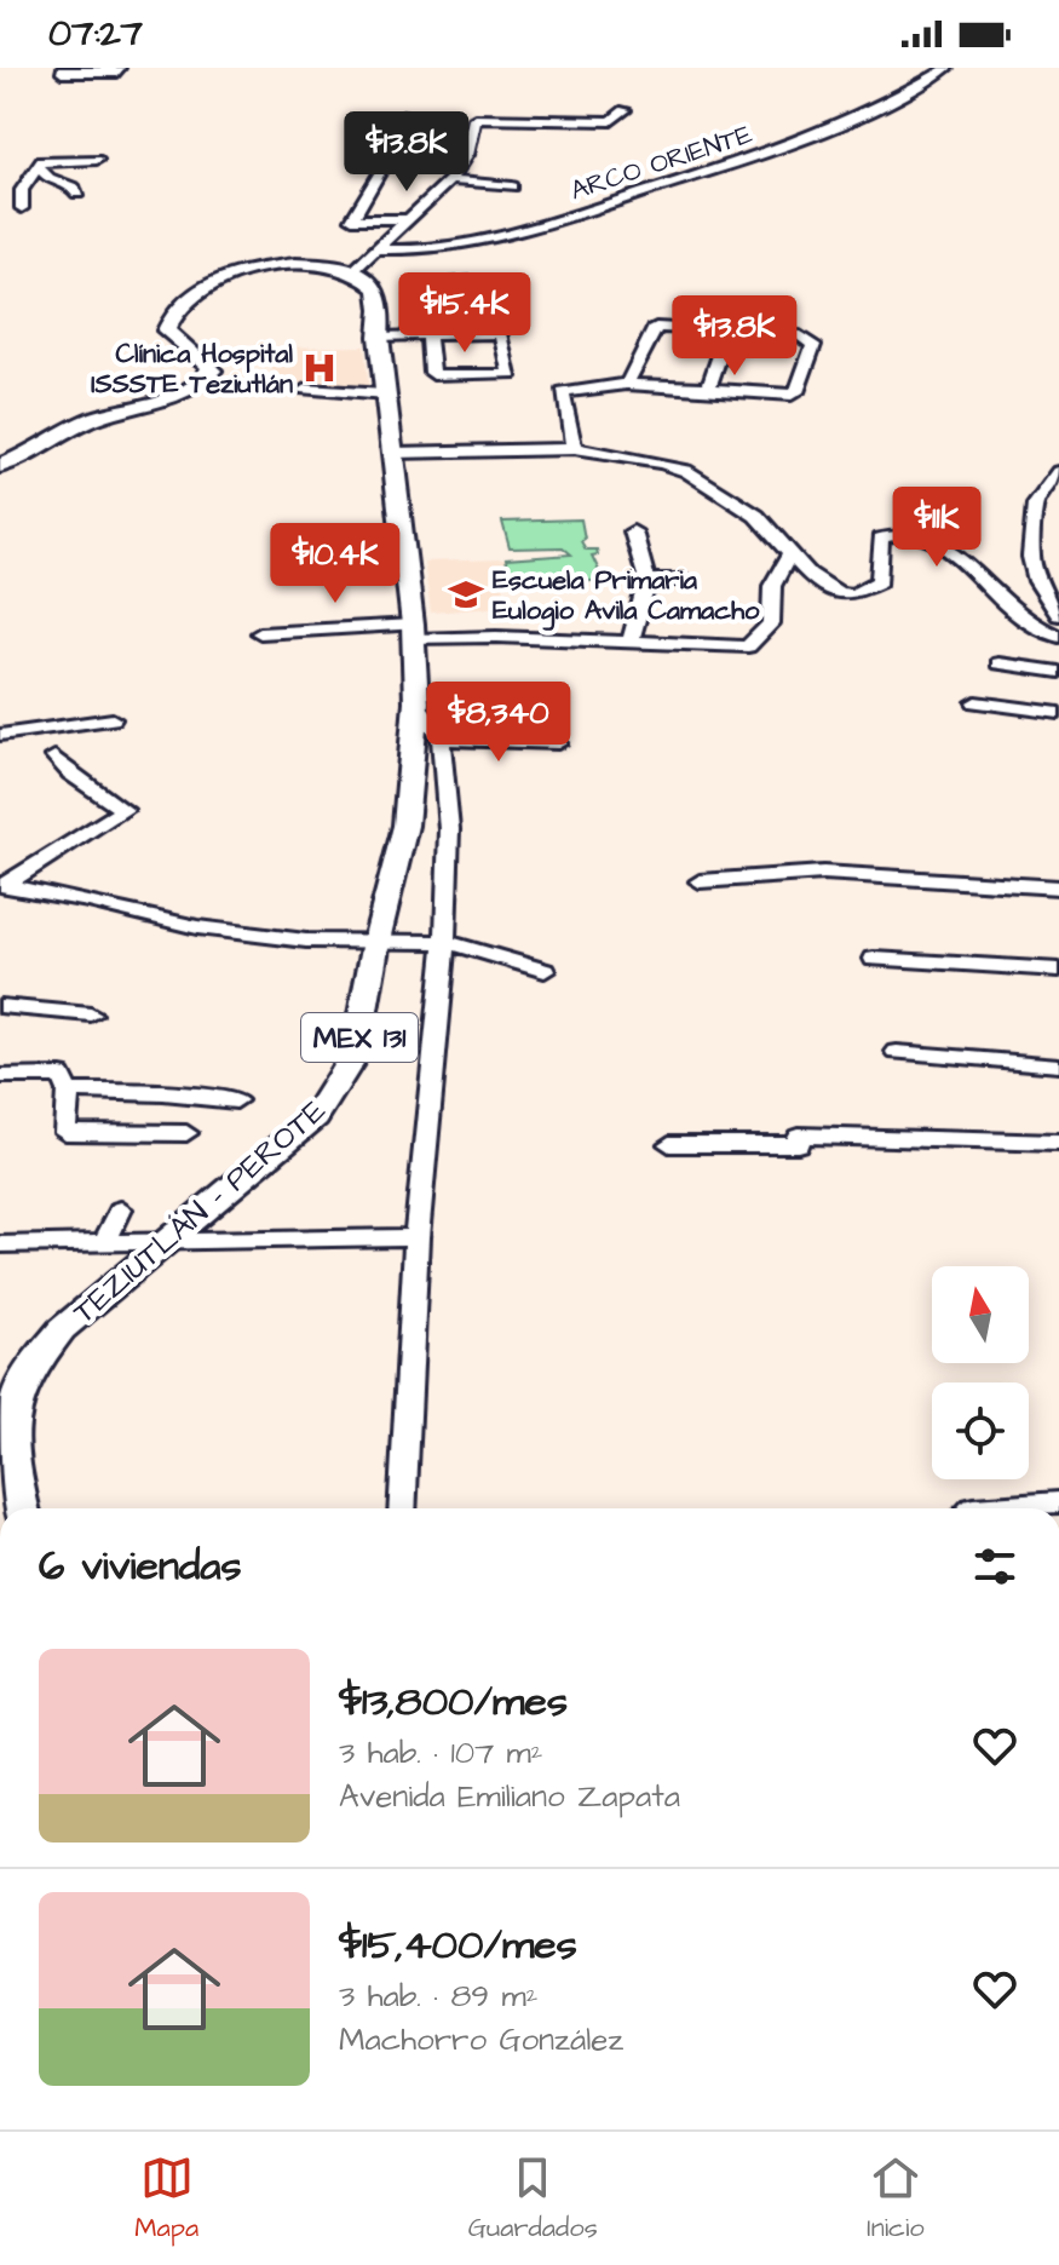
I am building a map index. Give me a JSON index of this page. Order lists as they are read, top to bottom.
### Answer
{
  "streets": {
    "main road": ["MEX 131", "TEZIUTLÁN - PEROTE"],
    "street": ["ARCO ORIENTE"]
  },
  "places": {
    "hospital": ["Clínica Hospital ISSSTE Teziutlán"],
    "school or university": ["Escuela Primaria Eulogio Avila Camacho"]
  },
  "north": "top",
  "page": {
    "status": "07:27",
    "price": [
      "$13.8K",
      "$15.4K",
      "$13.8K",
      "$11K",
      "$10.4K",
      "$8,340"
    ],
    "heading": "6 viviendas",
    "list": [
      {
        "name": "$13,800/mes",
        "note": "3 hab. · 107 m² · Avenida Emiliano Zapata"
      },
      {
        "name": "$15,400/mes",
        "note": "3 hab. · 89 m² · Machorro González"
      }
    ],
    "tabs": ["Mapa", "Guardados", "Inicio"]
  }
}
